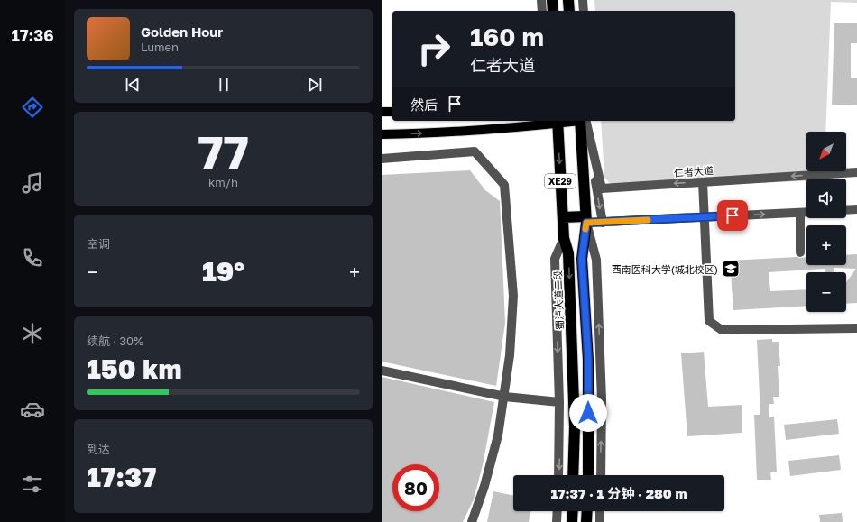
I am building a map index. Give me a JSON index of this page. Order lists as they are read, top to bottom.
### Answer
{
  "streets": {
    "highway": ["XE29", "蜀泸大道二段"],
    "street": ["仁者大道"]
  },
  "places": {
    "school or university": ["西南医科大学(城北校区)"]
  },
  "north": "bottom left",
  "page": {
    "tabs": "17:36",
    "turn": ["160 m", "仁者大道"],
    "song": ["Golden Hour", "Lumen"],
    "then": "然后",
    "tile": [
      ["77", "km/h"],
      "空调",
      ["续航 · 30%", "150 km"],
      ["到达", "17:37"]
    ],
    "map_buttons": ["+", "−"],
    "heat": ["−", "19°", "+"],
    "limit": "80",
    "trip": "17:37 · 1 分钟 · 280 m"
  }
}
